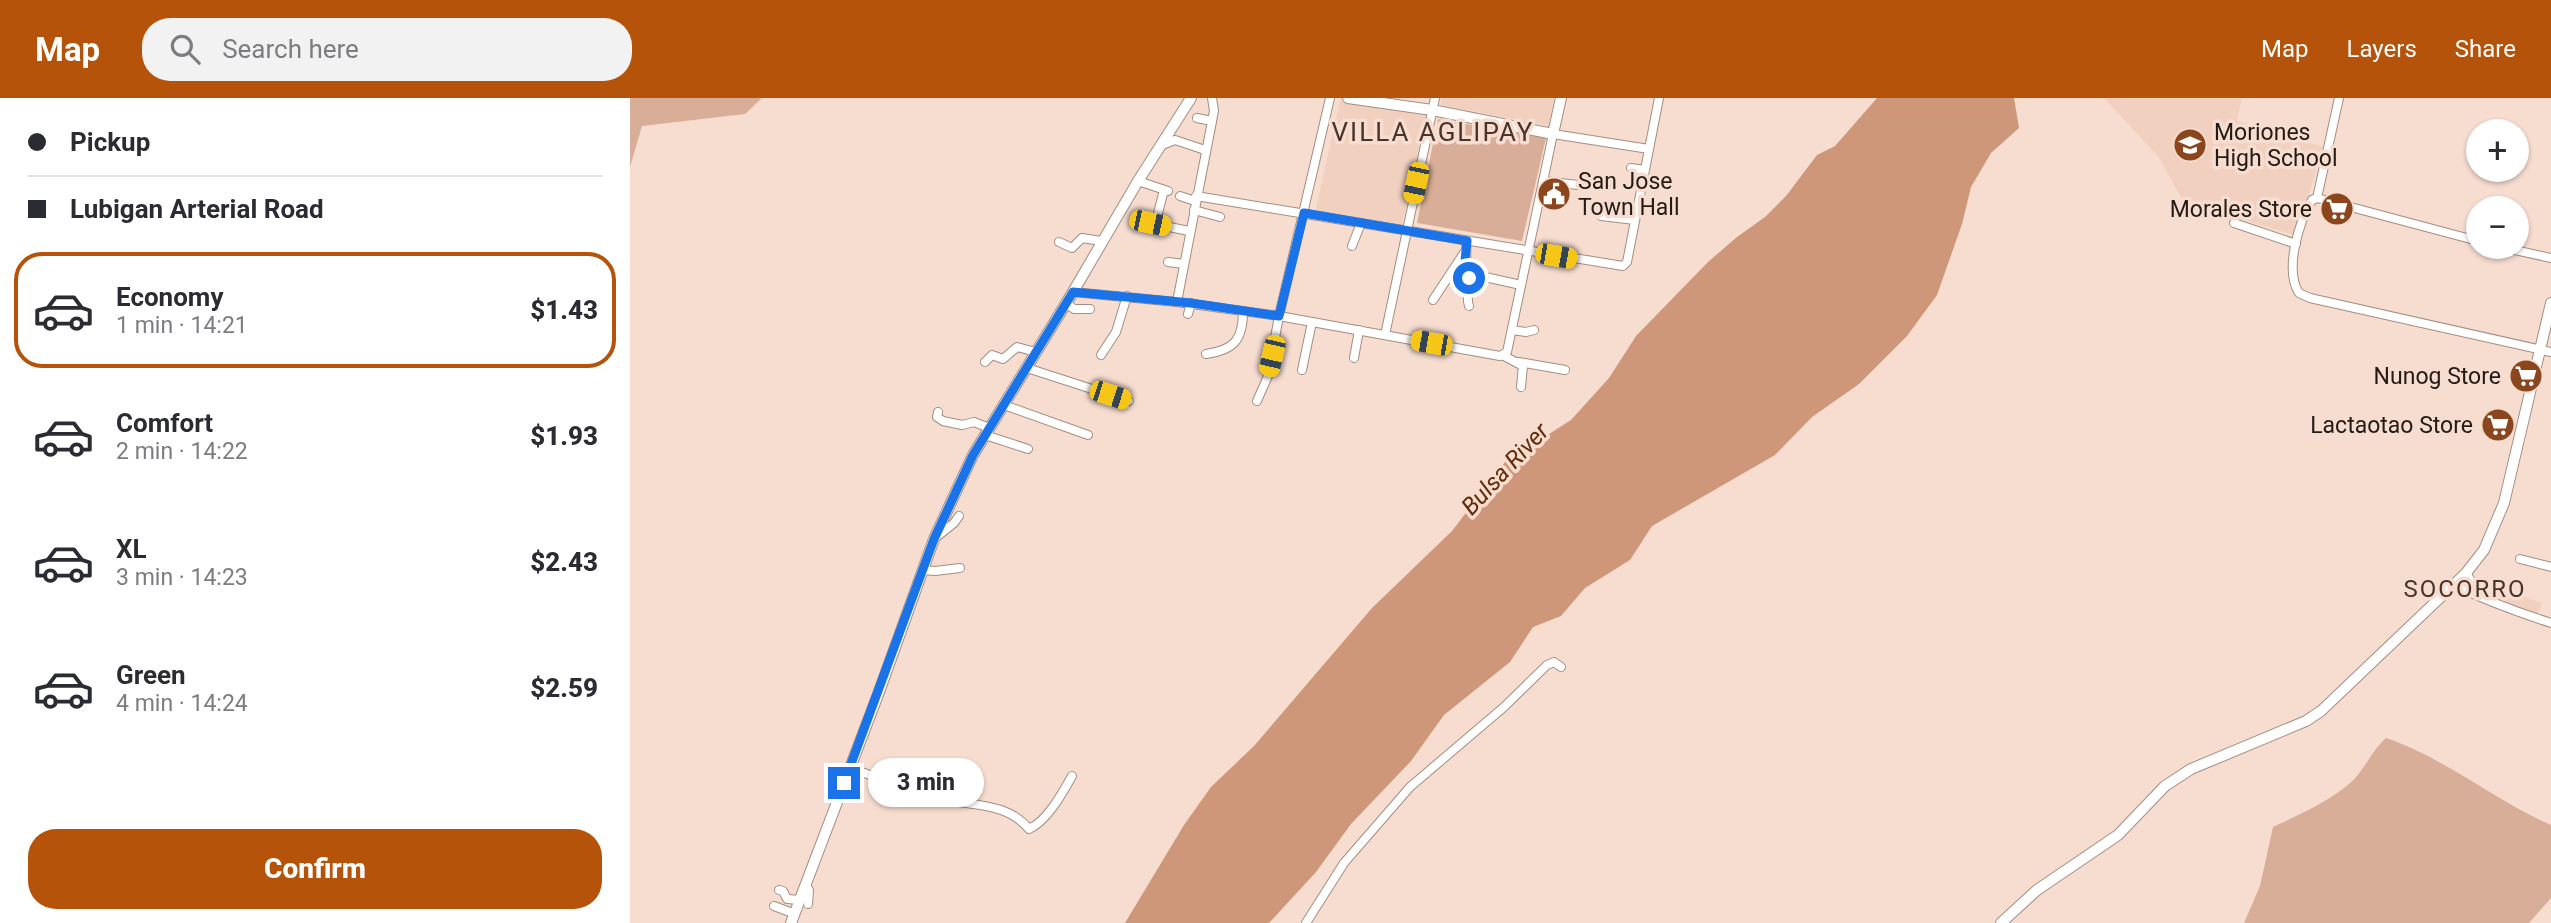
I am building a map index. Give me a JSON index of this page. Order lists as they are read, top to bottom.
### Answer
{
  "districts": ["VILLA AGLIPAY", "SOCORRO"],
  "water": ["Bulsa River"],
  "places": {
    "school or university": ["Moriones High School"],
    "public building": ["San Jose Town Hall"],
    "supermarket": ["Morales Store", "Nunog Store", "Lactaotao Store"]
  },
  "page": {
    "header": "Map",
    "search": "Search here",
    "nav": ["Map", "Layers", "Share"],
    "banner": ["Pickup", "Lubigan Arterial Road"],
    "map_buttons": ["+", "−"],
    "list": [
      {
        "name": "Economy",
        "note": "1 min · 14:21",
        "value": "$1.43"
      },
      {
        "name": "Comfort",
        "note": "2 min · 14:22",
        "value": "$1.93"
      },
      {
        "name": "XL",
        "note": "3 min · 14:23",
        "value": "$2.43"
      },
      {
        "name": "Green",
        "note": "4 min · 14:24",
        "value": "$2.59"
      }
    ],
    "bubble": "3 min",
    "buttons": "Confirm"
  }
}
